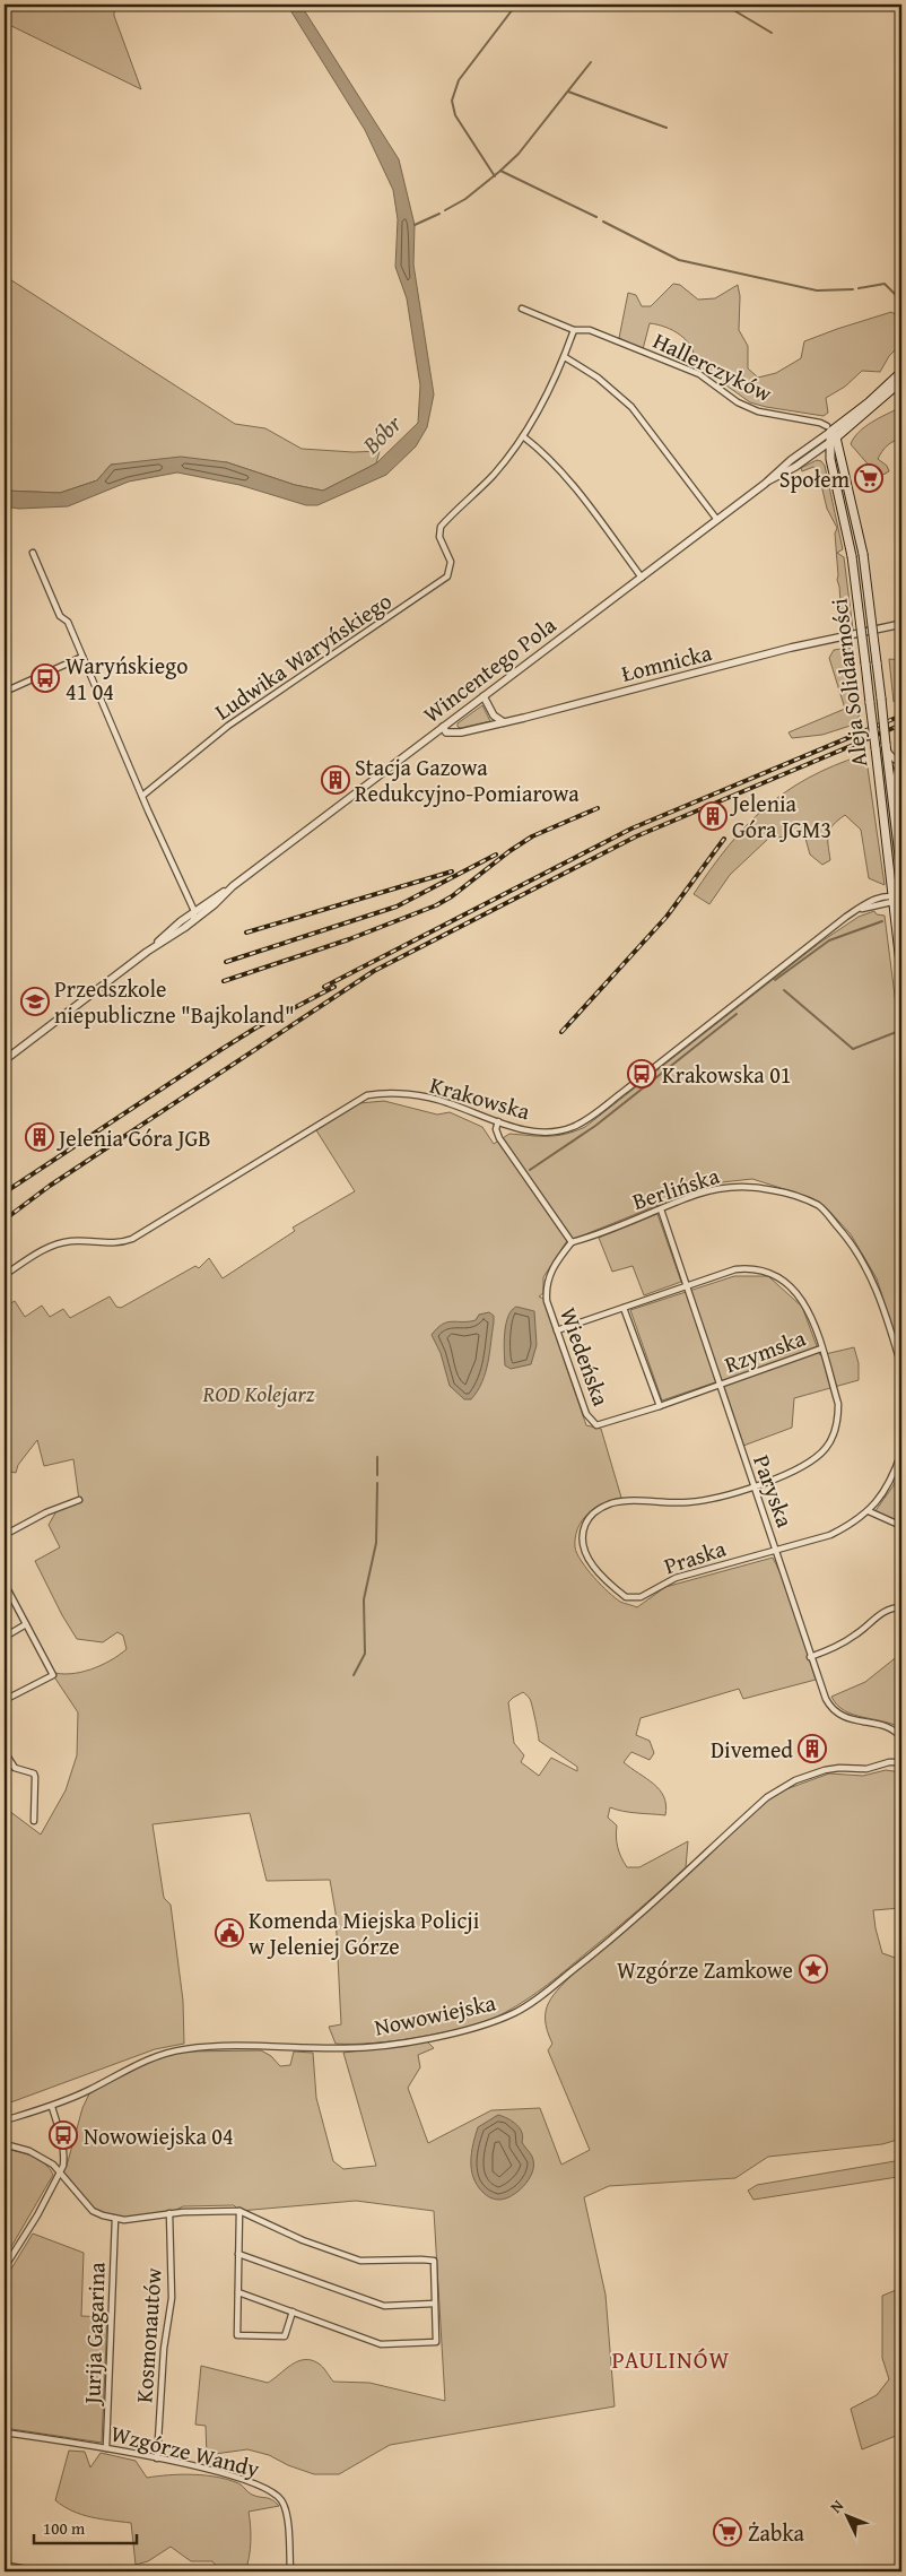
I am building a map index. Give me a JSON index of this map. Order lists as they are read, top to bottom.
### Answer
{
  "streets": {
    "main road": ["Wincentego Pola", "Aleja Solidarności"],
    "street": [
      "Hallerczyków",
      "Ludwika Waryńskiego",
      "Łomnicka",
      "Krakowska",
      "Berlińska",
      "Rzymska",
      "Wiedeńska",
      "Paryska",
      "Praska",
      "Nowowiejska",
      "Jurija Gagarina",
      "Kosmonautów",
      "Wzgórze Wandy"
    ]
  },
  "crossings": [
    ["Hallerczyków", "Wincentego Pola"],
    ["Hallerczyków", "Aleja Solidarności"],
    ["Łomnicka", "Wincentego Pola"],
    ["Wincentego Pola", "Aleja Solidarności"],
    ["Aleja Solidarności", "Krakowska"],
    ["Berlińska", "Wiedeńska"],
    ["Berlińska", "Paryska"],
    ["Rzymska", "Wiedeńska"],
    ["Rzymska", "Paryska"],
    ["Rzymska", "Praska"],
    ["Wiedeńska", "Paryska"],
    ["Paryska", "Praska"],
    ["Jurija Gagarina", "Wzgórze Wandy"],
    ["Kosmonautów", "Wzgórze Wandy"]
  ],
  "districts": ["PAULINÓW"],
  "water": ["Bóbr"],
  "parks": ["ROD Kolejarz"],
  "places": {
    "supermarket": ["Społem", "Żabka"],
    "bus stop": ["Waryńskiego 41 04", "Krakowska 01", "Nowowiejska 04"],
    "building": [
      "Stacja Gazowa Redukcyjno-Pomiarowa",
      "Jelenia Góra JGM3",
      "Jelenia Góra JGB",
      "Divemed"
    ],
    "school or university": ["Przedszkole niepubliczne \"Bajkoland\""],
    "public building": ["Komenda Miejska Policji w Jeleniej Górze"],
    "place": ["Wzgórze Zamkowe"]
  },
  "scale_bar": "100 m",
  "north": "top left"
}
